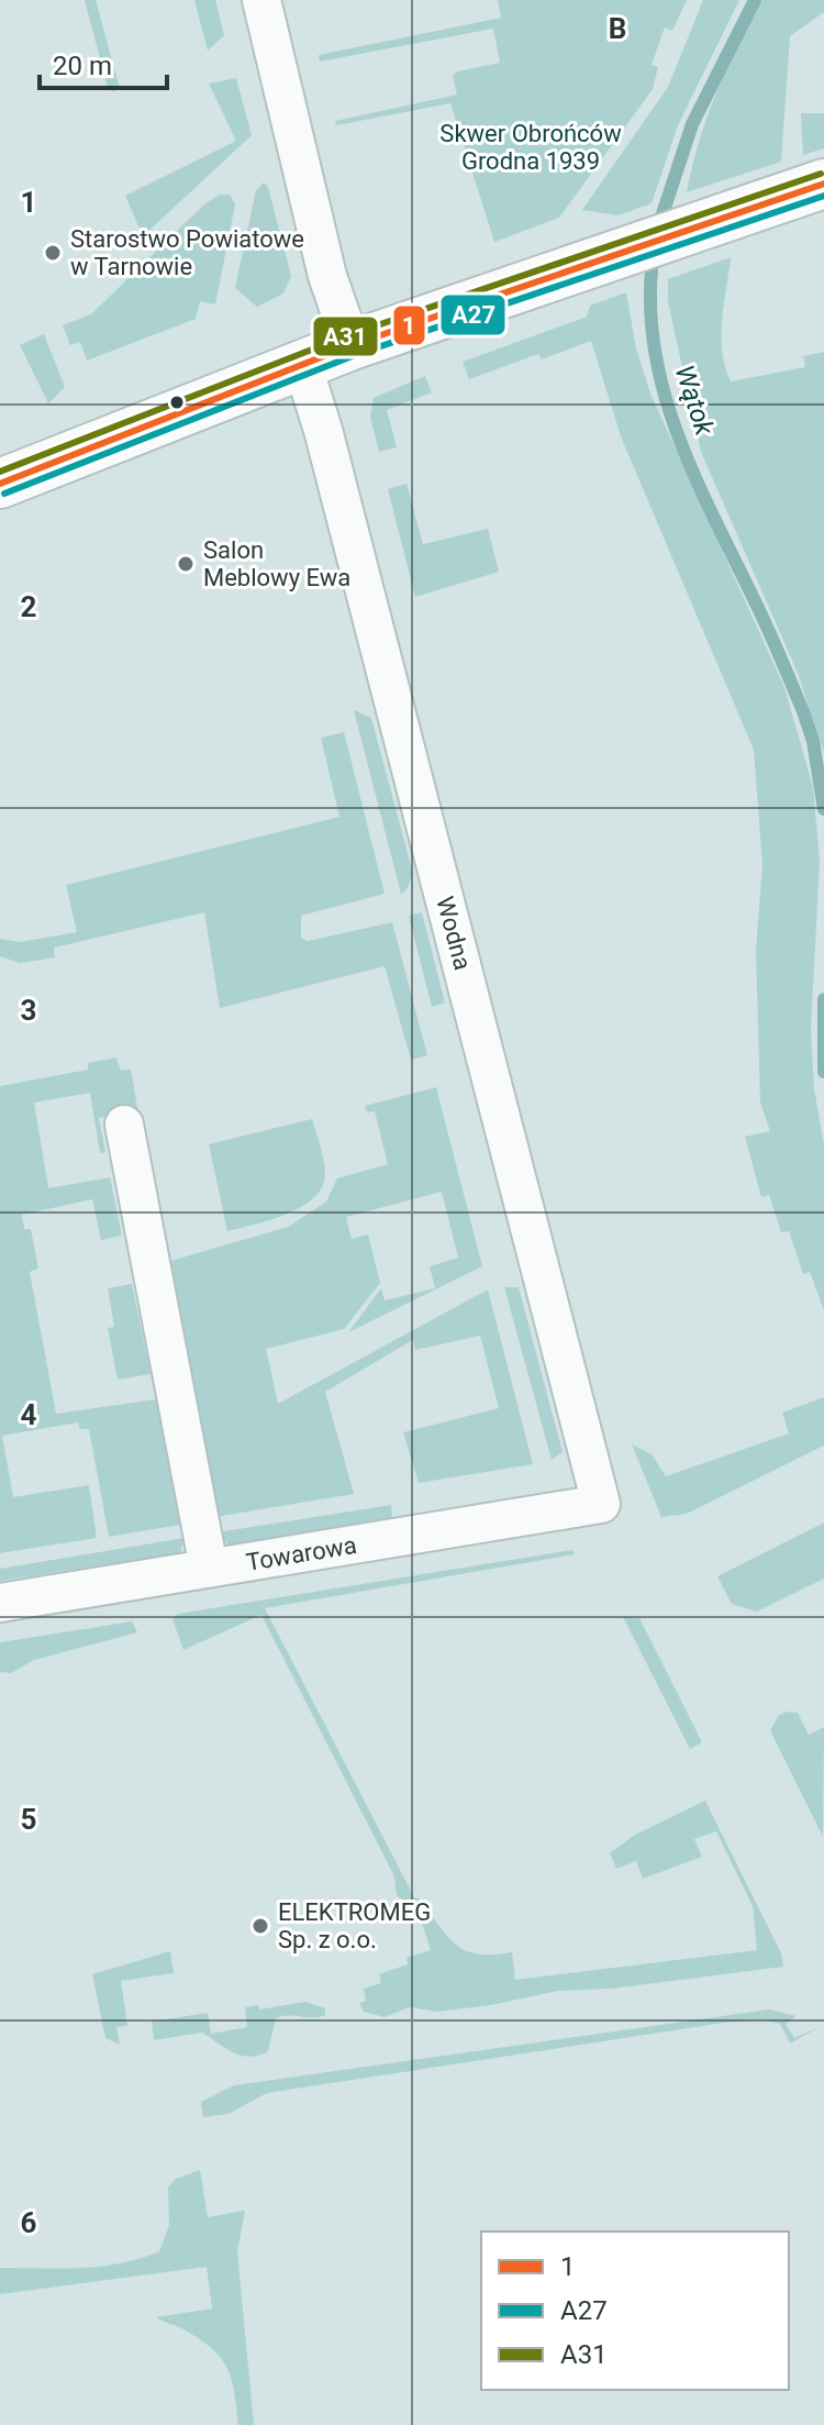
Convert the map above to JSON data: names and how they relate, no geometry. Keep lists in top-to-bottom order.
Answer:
{
  "streets": {
    "street": ["Wodna", "Towarowa"]
  },
  "crossings": [
    ["Wodna", "Towarowa"]
  ],
  "water": ["Wątok"],
  "parks": ["Skwer Obrońców Grodna 1939"],
  "places": ["Starostwo Powiatowe w Tarnowie", "Salon Meblowy Ewa", "ELEKTROMEG Sp. z o.o."],
  "lines": ["transit line A31", "transit line 1", "transit line A27"],
  "legend": ["1", "A27", "A31"],
  "scale_bar": "20 m",
  "grid": {
    "columns": ["B"],
    "rows": [
      "1",
      "2",
      "3",
      "4",
      "5",
      "6"
    ]
  }
}
